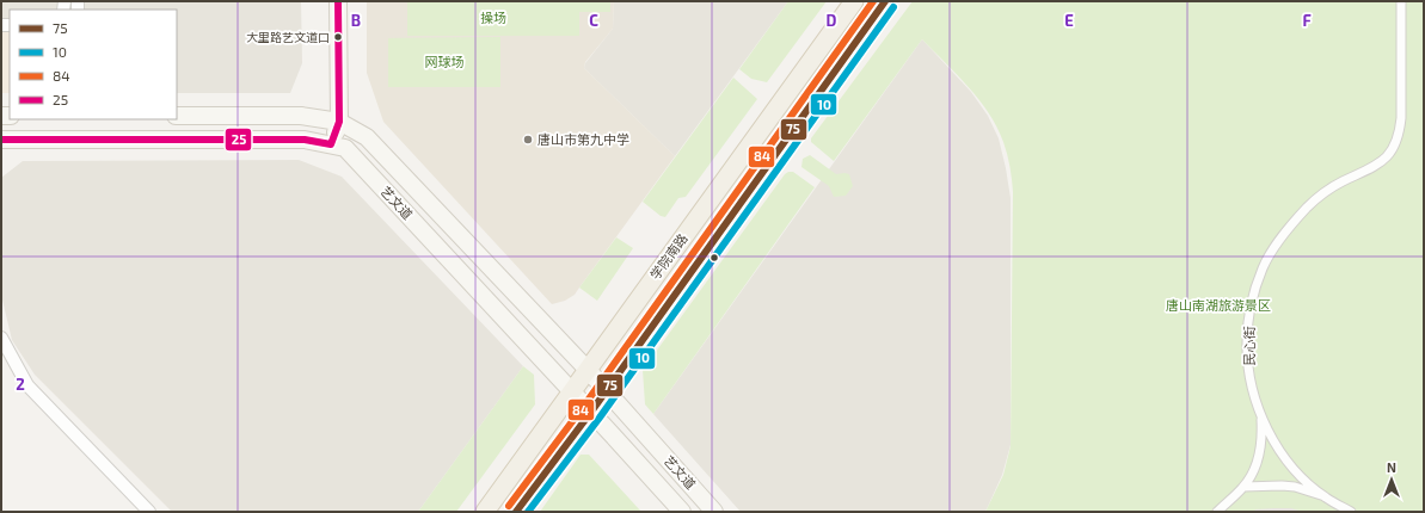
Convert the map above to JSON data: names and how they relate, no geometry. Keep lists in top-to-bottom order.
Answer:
{
  "streets": {
    "main road": ["艺文道", "学院南路"],
    "street": ["民心街"]
  },
  "crossings": [
    ["艺文道", "学院南路"]
  ],
  "parks": ["操场", "网球场", "唐山南湖旅游景区"],
  "places": ["大里路艺文道口", "唐山市第九中学"],
  "lines": [
    "transit line 75",
    "transit line 84",
    "transit line 25",
    "transit line 10"
  ],
  "legend": [
    "75",
    "10",
    "84",
    "25"
  ],
  "north": "top",
  "grid": {
    "columns": [
      "B",
      "C",
      "D",
      "E",
      "F"
    ],
    "rows": ["2"]
  }
}
